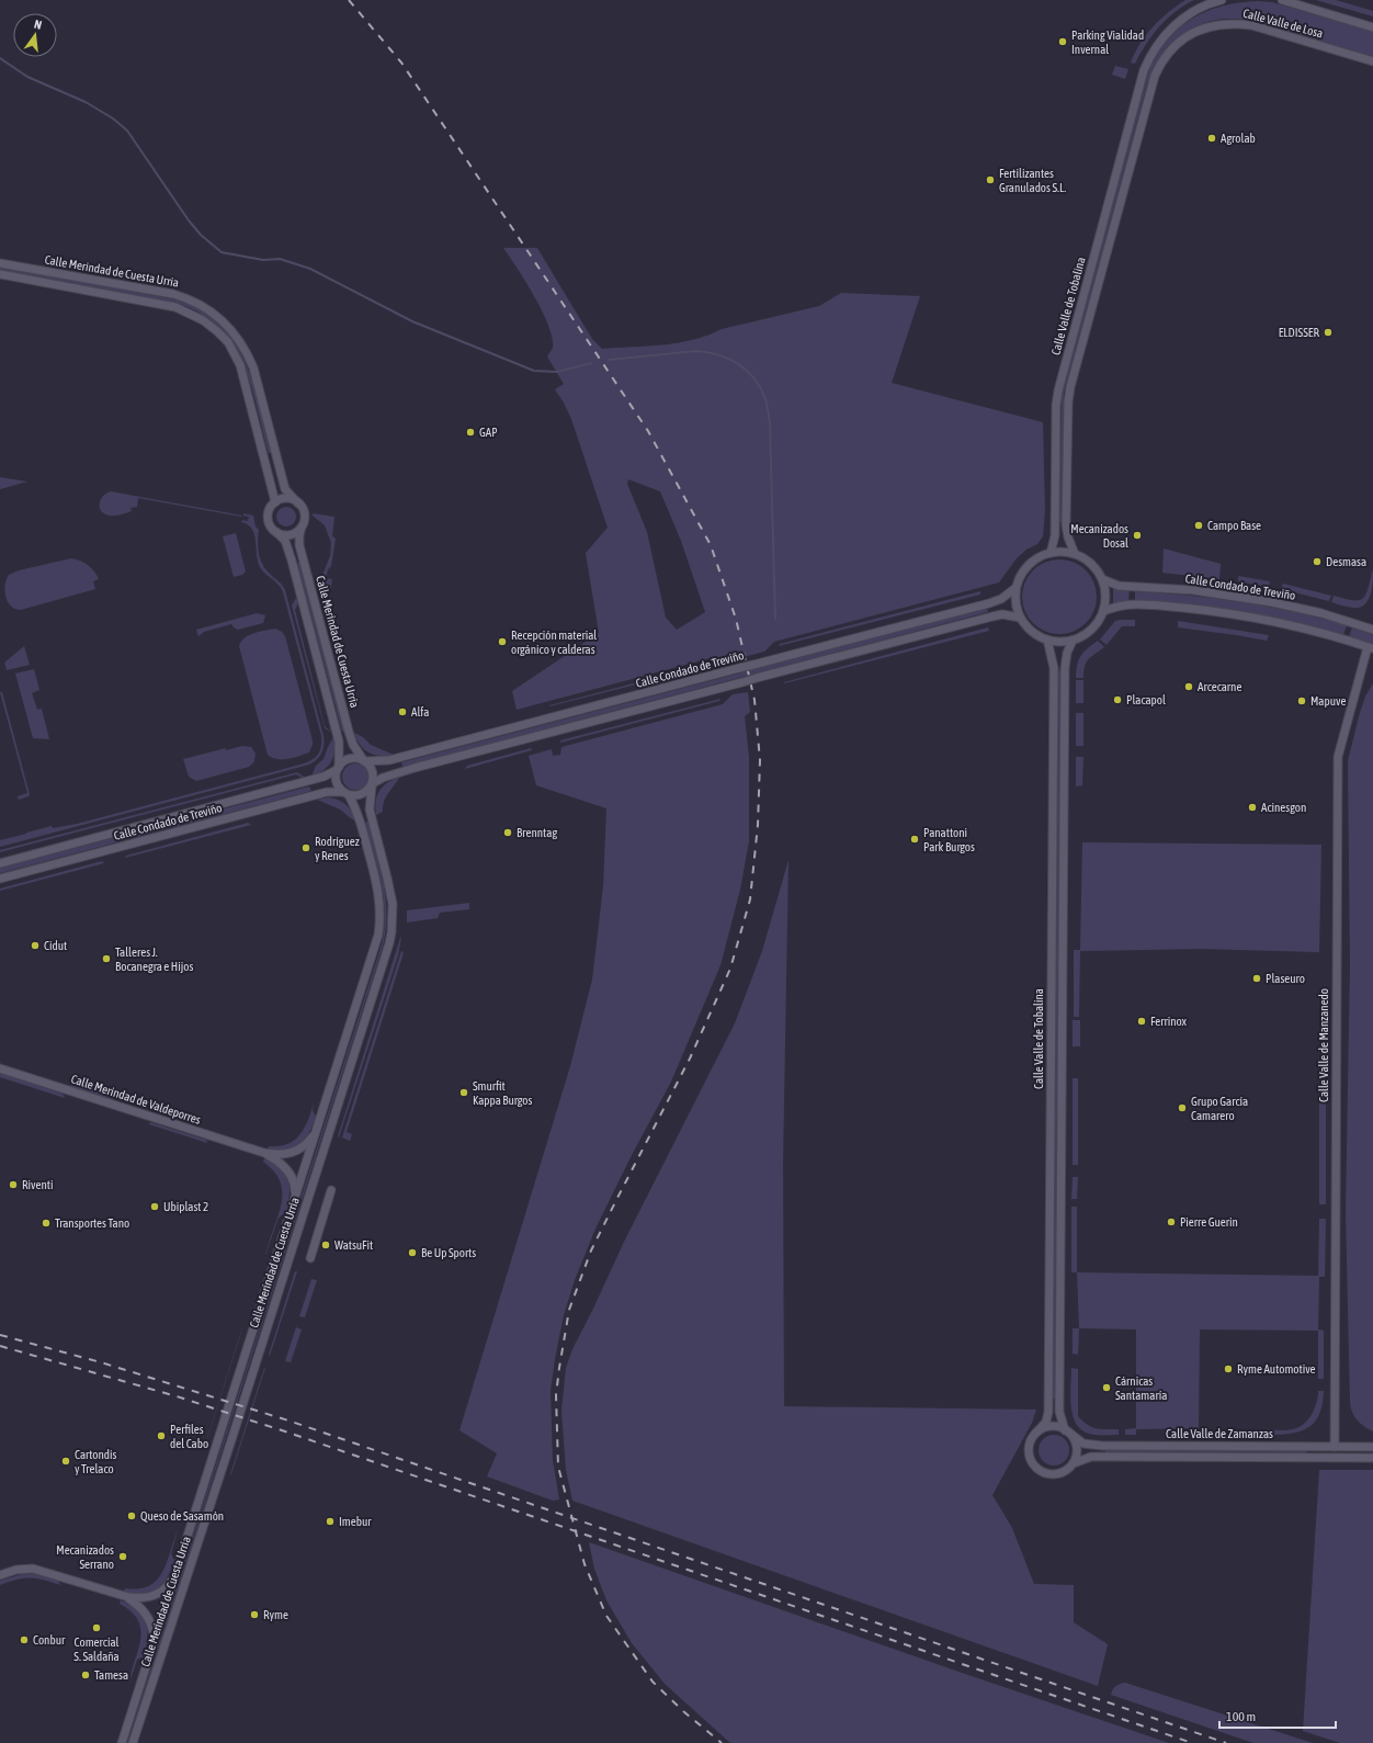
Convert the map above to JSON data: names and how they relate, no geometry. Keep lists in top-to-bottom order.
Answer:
{
  "streets": {
    "street": [
      "Calle Valle de Losa",
      "Calle Merindad de Cuesta Urria",
      "Calle Valle de Tobalina",
      "Calle Condado de Treviño",
      "Calle Valle de Manzanedo",
      "Calle Merindad de Valdeporres",
      "Calle Valle de Zamanzas"
    ]
  },
  "crossings": [
    ["Calle Valle de Losa", "Calle Valle de Tobalina"],
    ["Calle Merindad de Cuesta Urria", "Calle Condado de Treviño"],
    ["Calle Merindad de Cuesta Urria", "Calle Merindad de Valdeporres"],
    ["Calle Valle de Tobalina", "Calle Condado de Treviño"],
    ["Calle Valle de Tobalina", "Calle Valle de Zamanzas"],
    ["Calle Valle de Manzanedo", "Calle Valle de Zamanzas"]
  ],
  "places": [
    "Parking Vialidad Invernal",
    "Agrolab",
    "Fertilizantes Granulados S.L.",
    "ELDISSER",
    "GAP",
    "Campo Base",
    "Mecanizados Dosal",
    "Desmasa",
    "Recepción material orgánico y calderas",
    "Arcecarne",
    "Placapol",
    "Mapuve",
    "Alfa",
    "Acinesgon",
    "Brenntag",
    "Panattoni Park Burgos",
    "Rodríguez y Renes",
    "Cidut",
    "Talleres J. Bocanegra e Hijos",
    "Plaseuro",
    "Ferrinox",
    "Smurfit Kappa Burgos",
    "Grupo García Camarero",
    "Riventi",
    "Ubiplast 2",
    "Pierre Guerin",
    "Transportes Tano",
    "WatsuFit",
    "Be Up Sports",
    "Ryme Automotive",
    "Cárnicas Santamaría",
    "Perfiles del Cabo",
    "Cartondis y Trelaco",
    "Queso de Sasamón",
    "Imebur",
    "Mecanizados Serrano",
    "Ryme",
    "Comercial S. Saldaña",
    "Conbur",
    "Tamesa"
  ],
  "scale_bar": "100 m",
  "north": "top"
}
